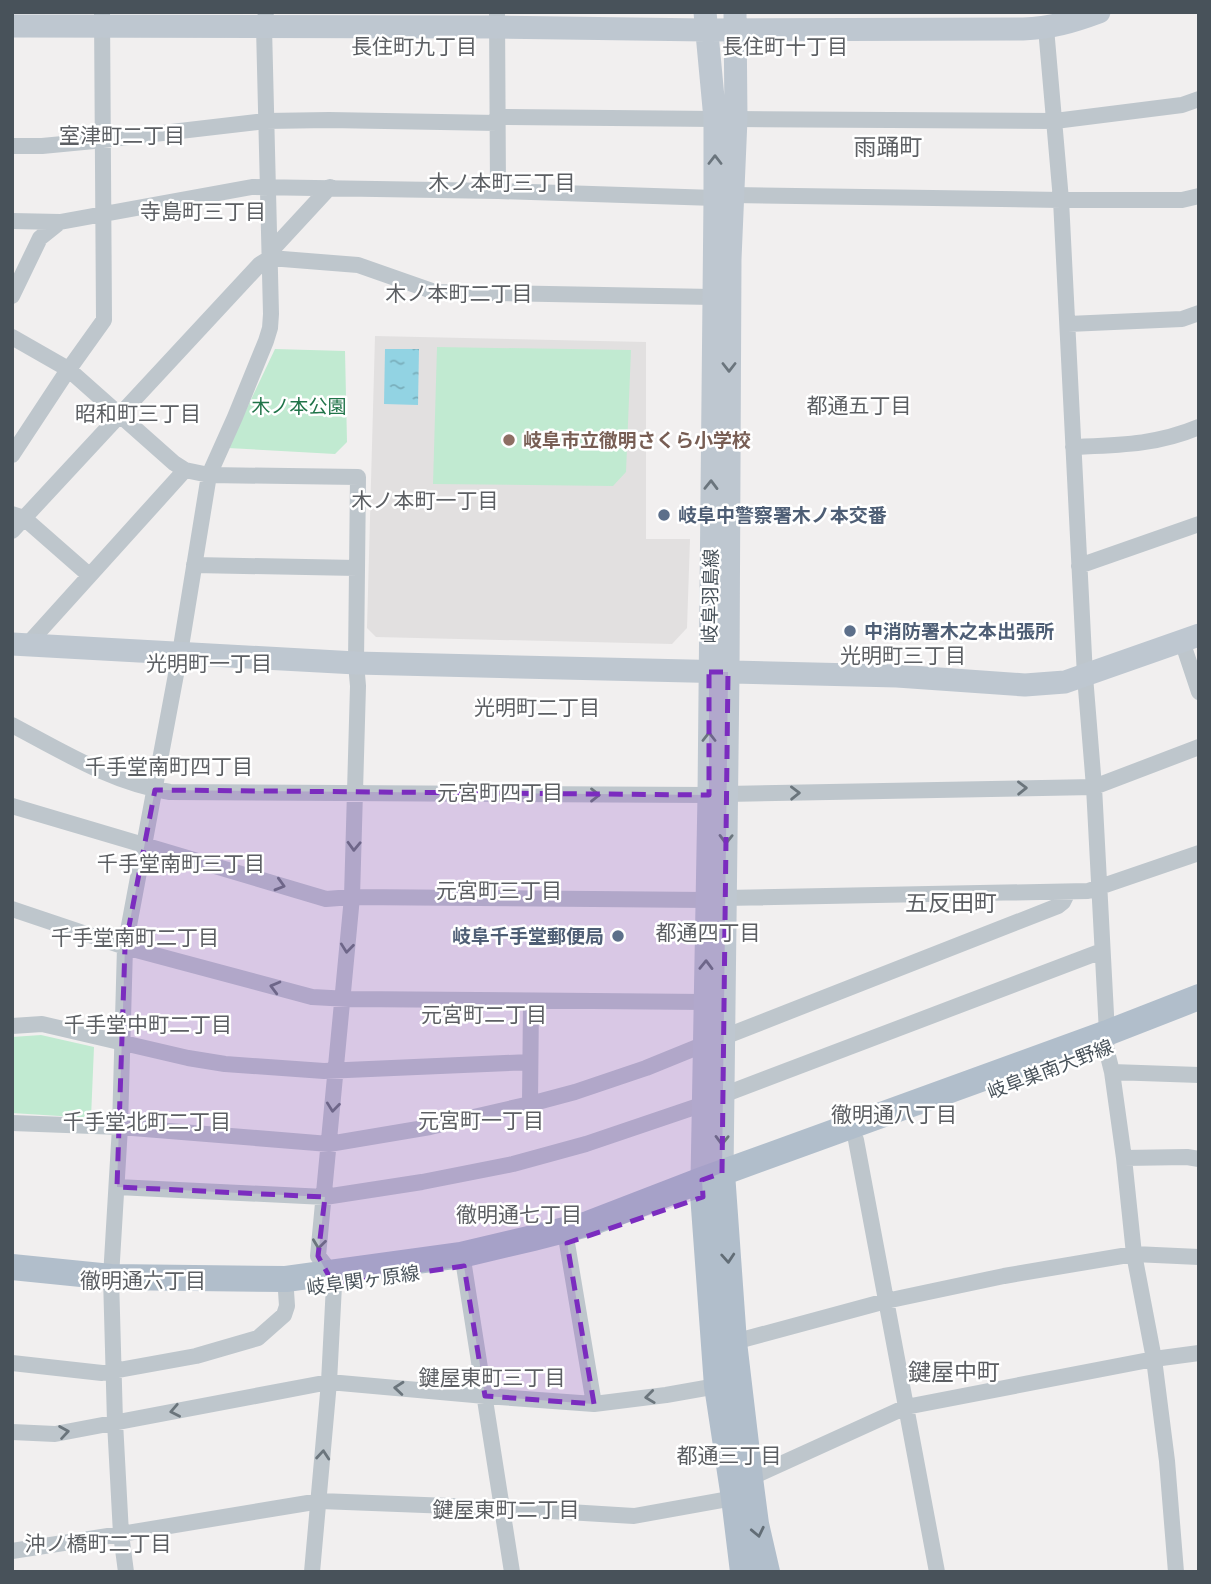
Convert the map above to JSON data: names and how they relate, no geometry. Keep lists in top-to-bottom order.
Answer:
{
  "streets": {
    "main road": ["岐阜巣南大野線", "岐阜関ヶ原線"],
    "street": ["岐阜羽島線"]
  },
  "crossings": [
    ["岐阜羽島線", "岐阜巣南大野線"],
    ["岐阜羽島線", "岐阜関ヶ原線"],
    ["岐阜巣南大野線", "岐阜関ヶ原線"]
  ],
  "districts": [
    "長住町九丁目",
    "長住町十丁目",
    "室津町二丁目",
    "雨踊町",
    "木ノ本町三丁目",
    "寺島町三丁目",
    "木ノ本町二丁目",
    "都通五丁目",
    "昭和町三丁目",
    "木ノ本町一丁目",
    "光明町三丁目",
    "光明町一丁目",
    "光明町二丁目",
    "千手堂南町四丁目",
    "元宮町四丁目",
    "千手堂南町三丁目",
    "元宮町三丁目",
    "五反田町",
    "都通四丁目",
    "千手堂南町二丁目",
    "元宮町二丁目",
    "千手堂中町二丁目",
    "徹明通八丁目",
    "元宮町一丁目",
    "千手堂北町二丁目",
    "徹明通七丁目",
    "徹明通六丁目",
    "鍵屋中町",
    "鍵屋東町三丁目",
    "都通三丁目",
    "鍵屋東町二丁目",
    "沖ノ橋町二丁目"
  ],
  "parks": ["木ノ本公園"],
  "places": [
    "岐阜市立徹明さくら小学校",
    "岐阜中警察署木ノ本交番",
    "中消防署木之本出張所",
    "岐阜千手堂郵便局"
  ]
}
